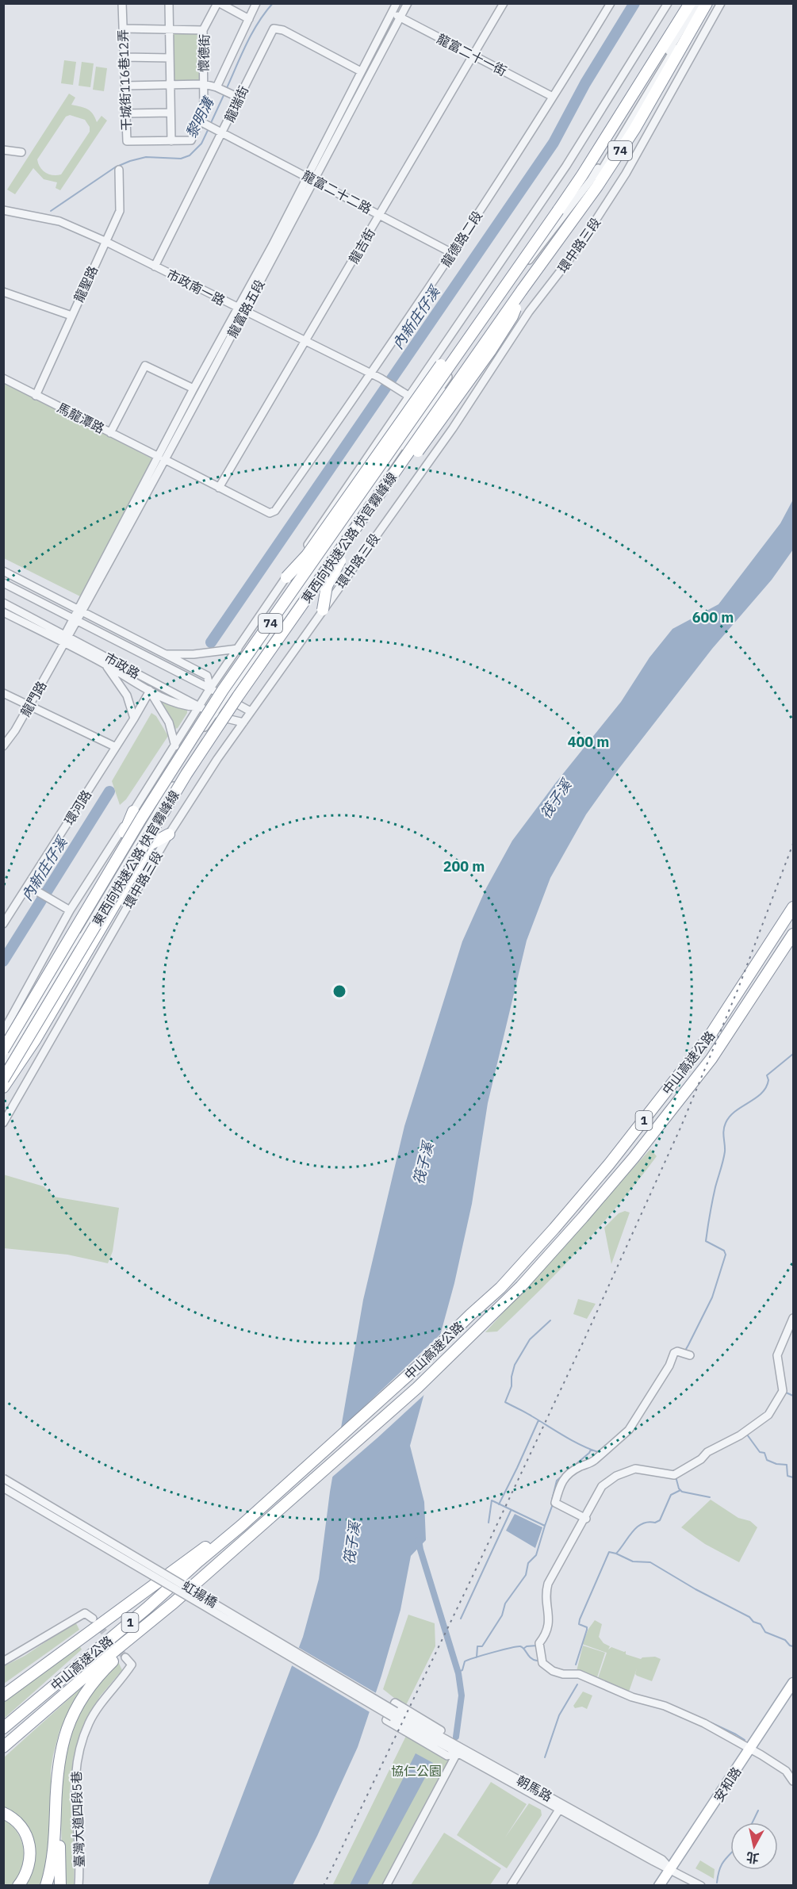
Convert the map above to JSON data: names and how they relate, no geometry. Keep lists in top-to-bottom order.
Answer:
{
  "streets": {
    "highway": [
      "74",
      "東西向快速公路 快官霧峰線",
      "中山高速公路",
      "1"
    ],
    "main road": ["安和路"],
    "street": [
      "懷德街",
      "龍富二十一街",
      "干城街116巷12弄",
      "龍瑞街",
      "龍富二十二路",
      "龍德路二段",
      "環中路三段",
      "龍吉街",
      "龍聖路",
      "市政南一路",
      "龍富路五段",
      "馬龍潭路",
      "市政路",
      "龍門路",
      "環河路",
      "虹揚橋",
      "朝馬路",
      "臺灣大道四段5巷"
    ]
  },
  "crossings": [
    ["懷德街", "干城街116巷12弄"],
    ["龍富二十一街", "龍德路二段"],
    ["龍富二十一街", "龍吉街"],
    ["龍富二十一街", "龍富路五段"],
    ["龍瑞街", "龍富二十二路"],
    ["龍瑞街", "市政南一路"],
    ["龍瑞街", "龍富路五段"],
    ["龍富二十二路", "龍德路二段"],
    ["龍富二十二路", "龍吉街"],
    ["龍富二十二路", "龍富路五段"],
    ["龍德路二段", "市政南一路"],
    ["龍德路二段", "馬龍潭路"],
    ["環中路三段", "市政南一路"],
    ["環中路三段", "市政路"],
    ["龍吉街", "市政南一路"],
    ["龍吉街", "馬龍潭路"],
    ["龍聖路", "市政南一路"],
    ["龍聖路", "馬龍潭路"],
    ["市政南一路", "龍富路五段"],
    ["龍富路五段", "馬龍潭路"],
    ["龍富路五段", "市政路"],
    ["龍富路五段", "龍門路"],
    ["市政路", "龍門路"],
    ["市政路", "環河路"],
    ["虹揚橋", "朝馬路"],
    ["安和路", "朝馬路"]
  ],
  "water": ["黎明溝", "內新庄仔溪", "筏子溪"],
  "parks": ["協仁公園"],
  "north": "bottom",
  "rings": ["600 m", "400 m", "200 m"]
}
